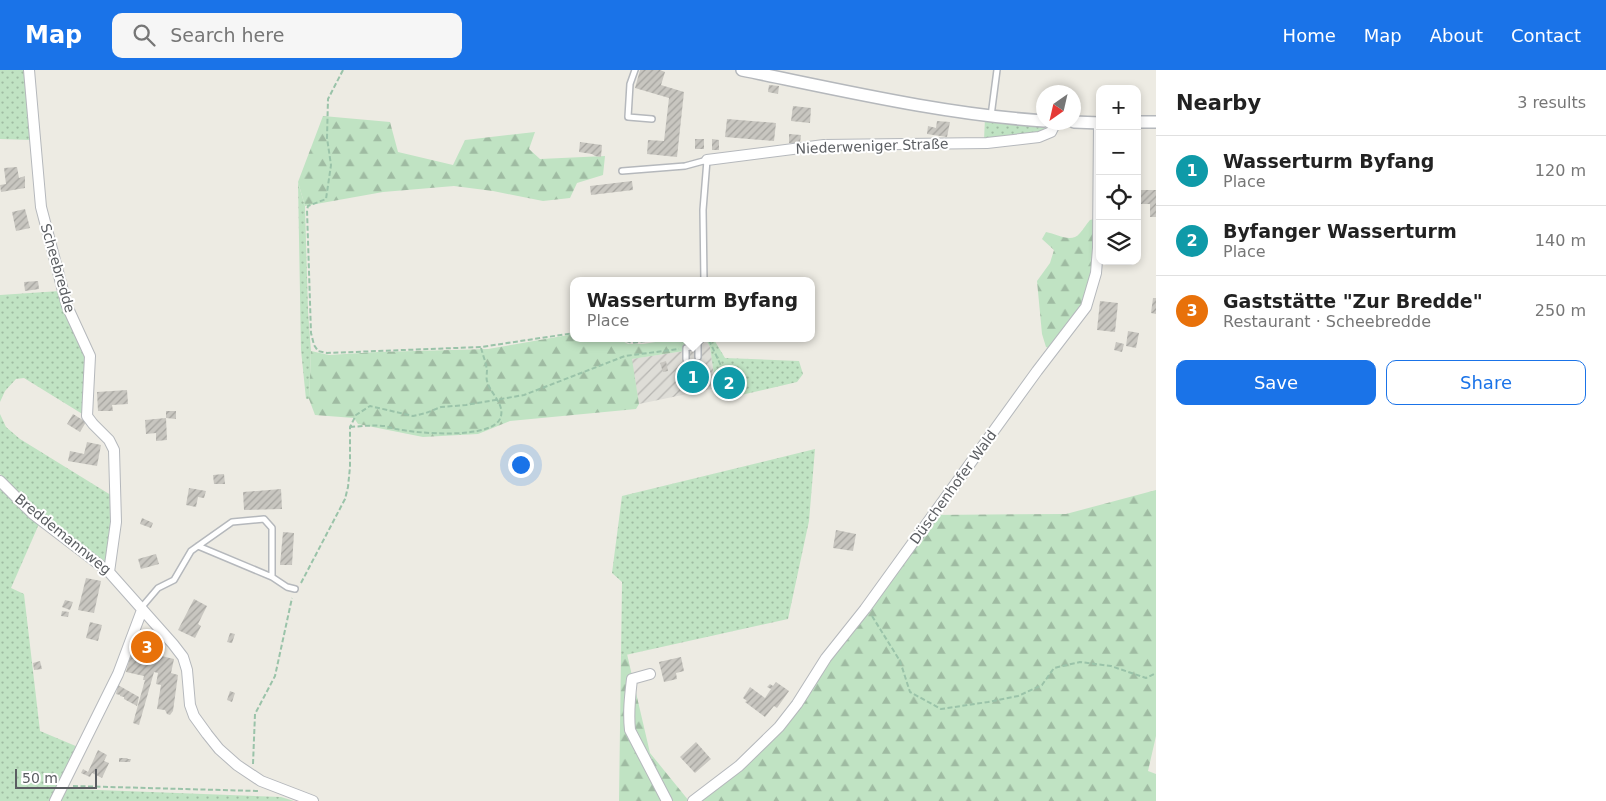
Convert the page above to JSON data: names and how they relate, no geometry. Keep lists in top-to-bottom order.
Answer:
{
  "streets": {
    "street": [
      "Niederweniger Straße",
      "Scheebredde",
      "Düschenhofer Wald",
      "Breddemannweg"
    ]
  },
  "crossings": [
    ["Scheebredde", "Breddemannweg"]
  ],
  "scale_bar": "50 m",
  "north": "bottom left",
  "page": {
    "header": "Map",
    "search": "Search here",
    "nav": [
      "Home",
      "Map",
      "About",
      "Contact"
    ],
    "heading": ["Nearby", "3 results"],
    "map_buttons": ["+", "−"],
    "list": [
      {
        "mark": "1",
        "name": "Wasserturm Byfang",
        "note": "Place",
        "value": "120 m"
      },
      {
        "mark": "2",
        "name": "Byfanger Wasserturm",
        "note": "Place",
        "value": "140 m"
      },
      {
        "mark": "3",
        "name": "Gaststätte \"Zur Bredde\"",
        "note": "Restaurant · Scheebredde",
        "value": "250 m"
      }
    ],
    "popup": ["Wasserturm Byfang", "Place"],
    "buttons": ["Save", "Share"],
    "pins": ["1", "2", "3"],
    "scale": "50 m"
  }
}
